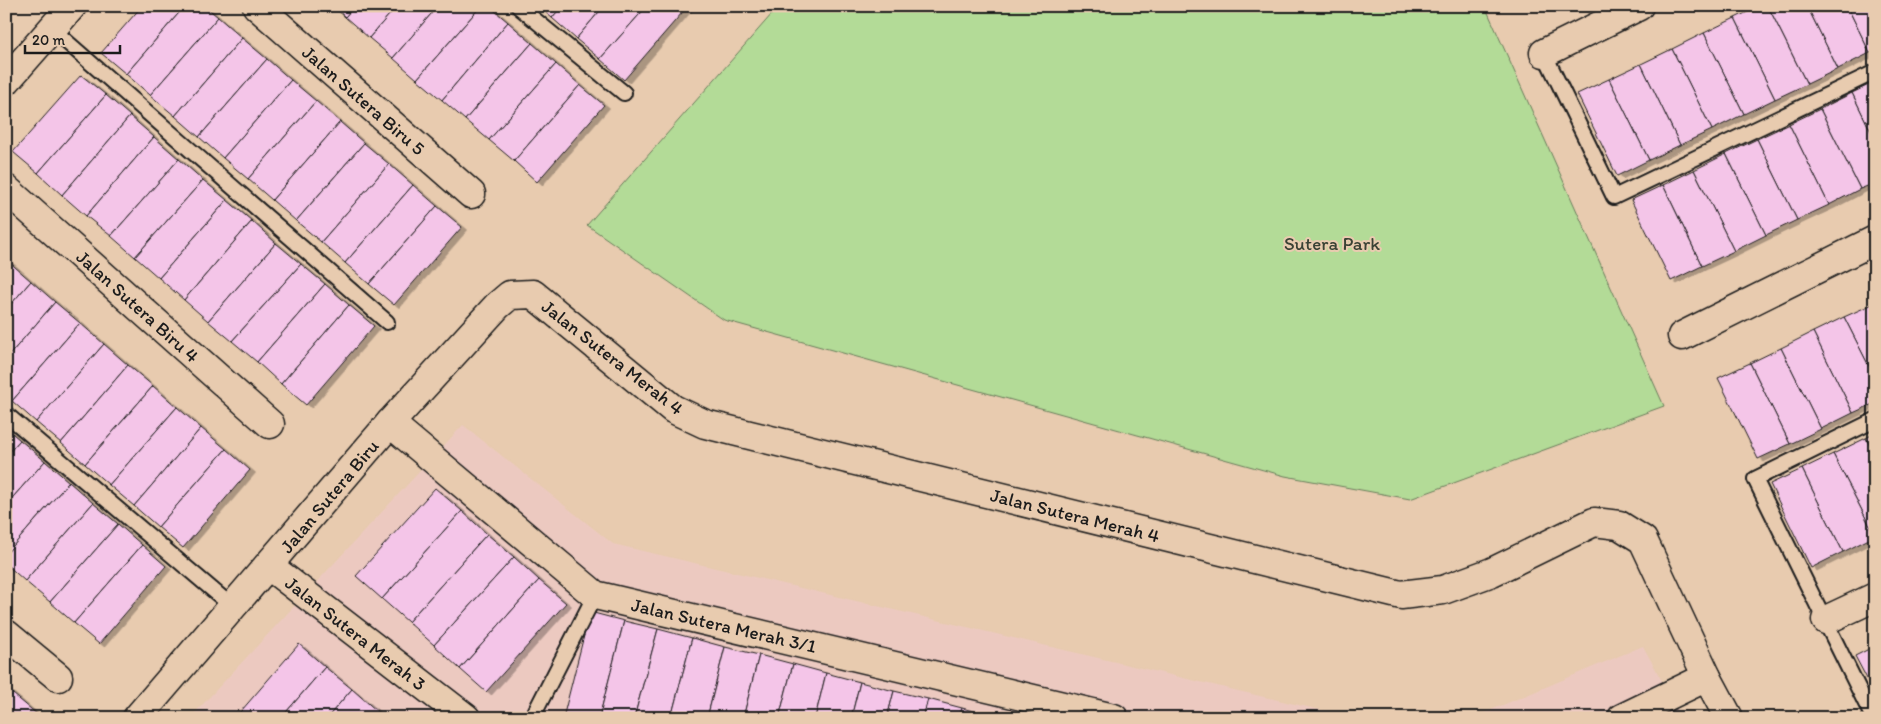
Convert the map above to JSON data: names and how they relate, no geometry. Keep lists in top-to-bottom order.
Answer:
{
  "streets": {
    "street": [
      "Jalan Sutera Biru 5",
      "Jalan Sutera Biru 4",
      "Jalan Sutera Merah 4",
      "Jalan Sutera Biru",
      "Jalan Sutera Merah 3/1",
      "Jalan Sutera Merah 3"
    ]
  },
  "crossings": [
    ["Jalan Sutera Merah 4", "Jalan Sutera Biru"],
    ["Jalan Sutera Biru", "Jalan Sutera Merah 3/1"],
    ["Jalan Sutera Biru", "Jalan Sutera Merah 3"]
  ],
  "parks": ["Sutera Park"],
  "scale_bar": "20 m"
}
